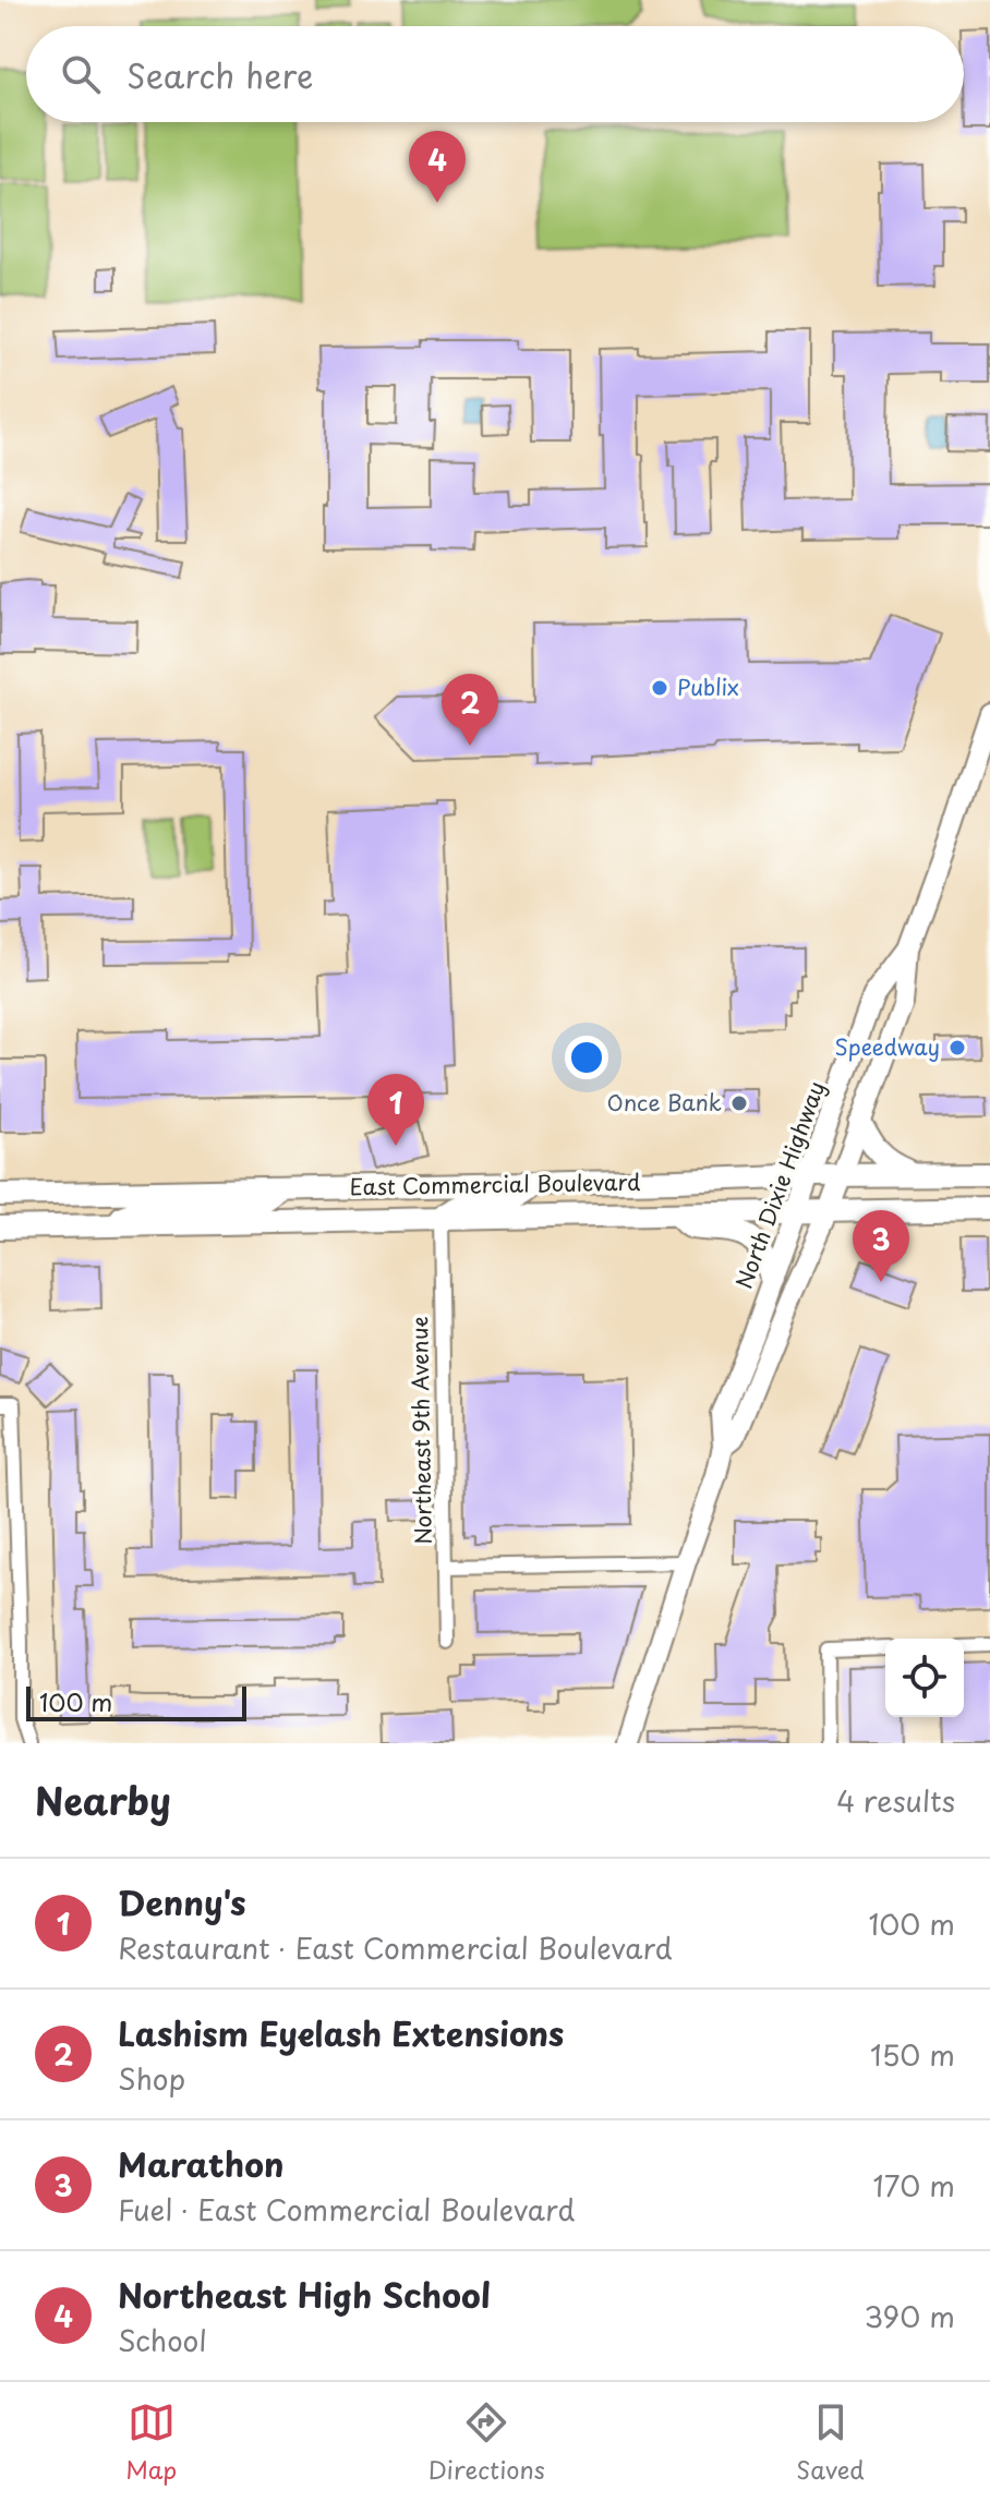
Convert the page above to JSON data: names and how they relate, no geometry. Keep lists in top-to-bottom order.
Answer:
{
  "streets": {
    "main road": ["East Commercial Boulevard", "North Dixie Highway"],
    "street": ["Northeast 9th Avenue"]
  },
  "crossings": [
    ["East Commercial Boulevard", "North Dixie Highway"],
    ["East Commercial Boulevard", "Northeast 9th Avenue"]
  ],
  "places": ["Publix", "Speedway", "Once Bank"],
  "scale_bar": "100 m",
  "page": {
    "search": "Search here",
    "pins": [
      "4",
      "2",
      "1",
      "3"
    ],
    "scale": "100 m",
    "heading": ["Nearby", "4 results"],
    "list": [
      {
        "mark": "1",
        "name": "Denny's",
        "note": "Restaurant · East Commercial Boulevard",
        "value": "100 m"
      },
      {
        "mark": "2",
        "name": "Lashism Eyelash Extensions",
        "note": "Shop",
        "value": "150 m"
      },
      {
        "mark": "3",
        "name": "Marathon",
        "note": "Fuel · East Commercial Boulevard",
        "value": "170 m"
      },
      {
        "mark": "4",
        "name": "Northeast High School",
        "note": "School",
        "value": "390 m"
      }
    ],
    "nav": ["Map", "Directions", "Saved"]
  }
}
